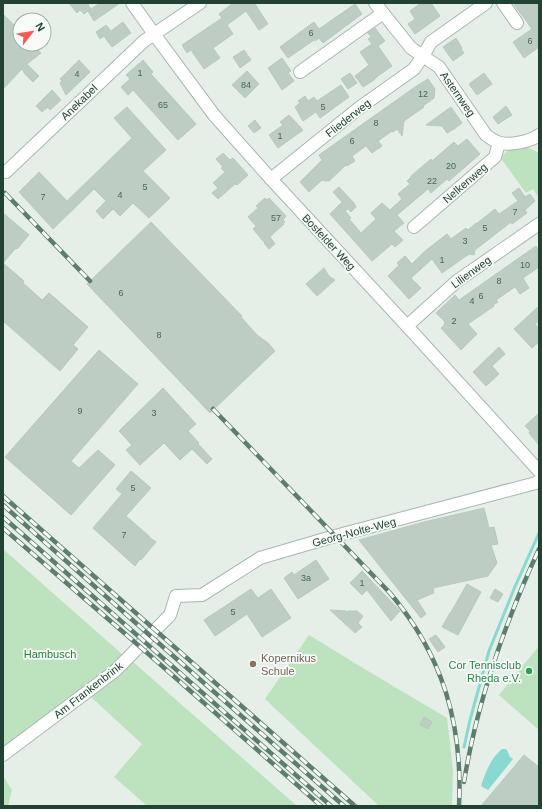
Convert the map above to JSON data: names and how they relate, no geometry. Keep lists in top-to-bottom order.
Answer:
{
  "streets": {
    "street": [
      "Asternweg",
      "Anekabel",
      "Fliederweg",
      "Nelkenweg",
      "Bosfelder Weg",
      "Lilienweg",
      "Georg-Nolte-Weg",
      "Am Frankenbrink"
    ]
  },
  "crossings": [
    ["Asternweg", "Fliederweg"],
    ["Asternweg", "Nelkenweg"],
    ["Anekabel", "Bosfelder Weg"],
    ["Fliederweg", "Bosfelder Weg"],
    ["Bosfelder Weg", "Lilienweg"],
    ["Georg-Nolte-Weg", "Am Frankenbrink"]
  ],
  "parks": ["Hambusch"],
  "places": ["Kopernikus Schule", "Cor Tennisclub Rheda e.V."],
  "house_numbers": [
    "6",
    "6",
    "1",
    "4",
    "84",
    "12",
    "65",
    "5",
    "8",
    "1",
    "6",
    "20",
    "22",
    "5",
    "4",
    "7",
    "7",
    "57",
    "5",
    "3",
    "1",
    "10",
    "8",
    "6",
    "6",
    "4",
    "2",
    "8",
    "9",
    "3",
    "5",
    "7",
    "3a",
    "1",
    "5"
  ],
  "north": "top right"
}
